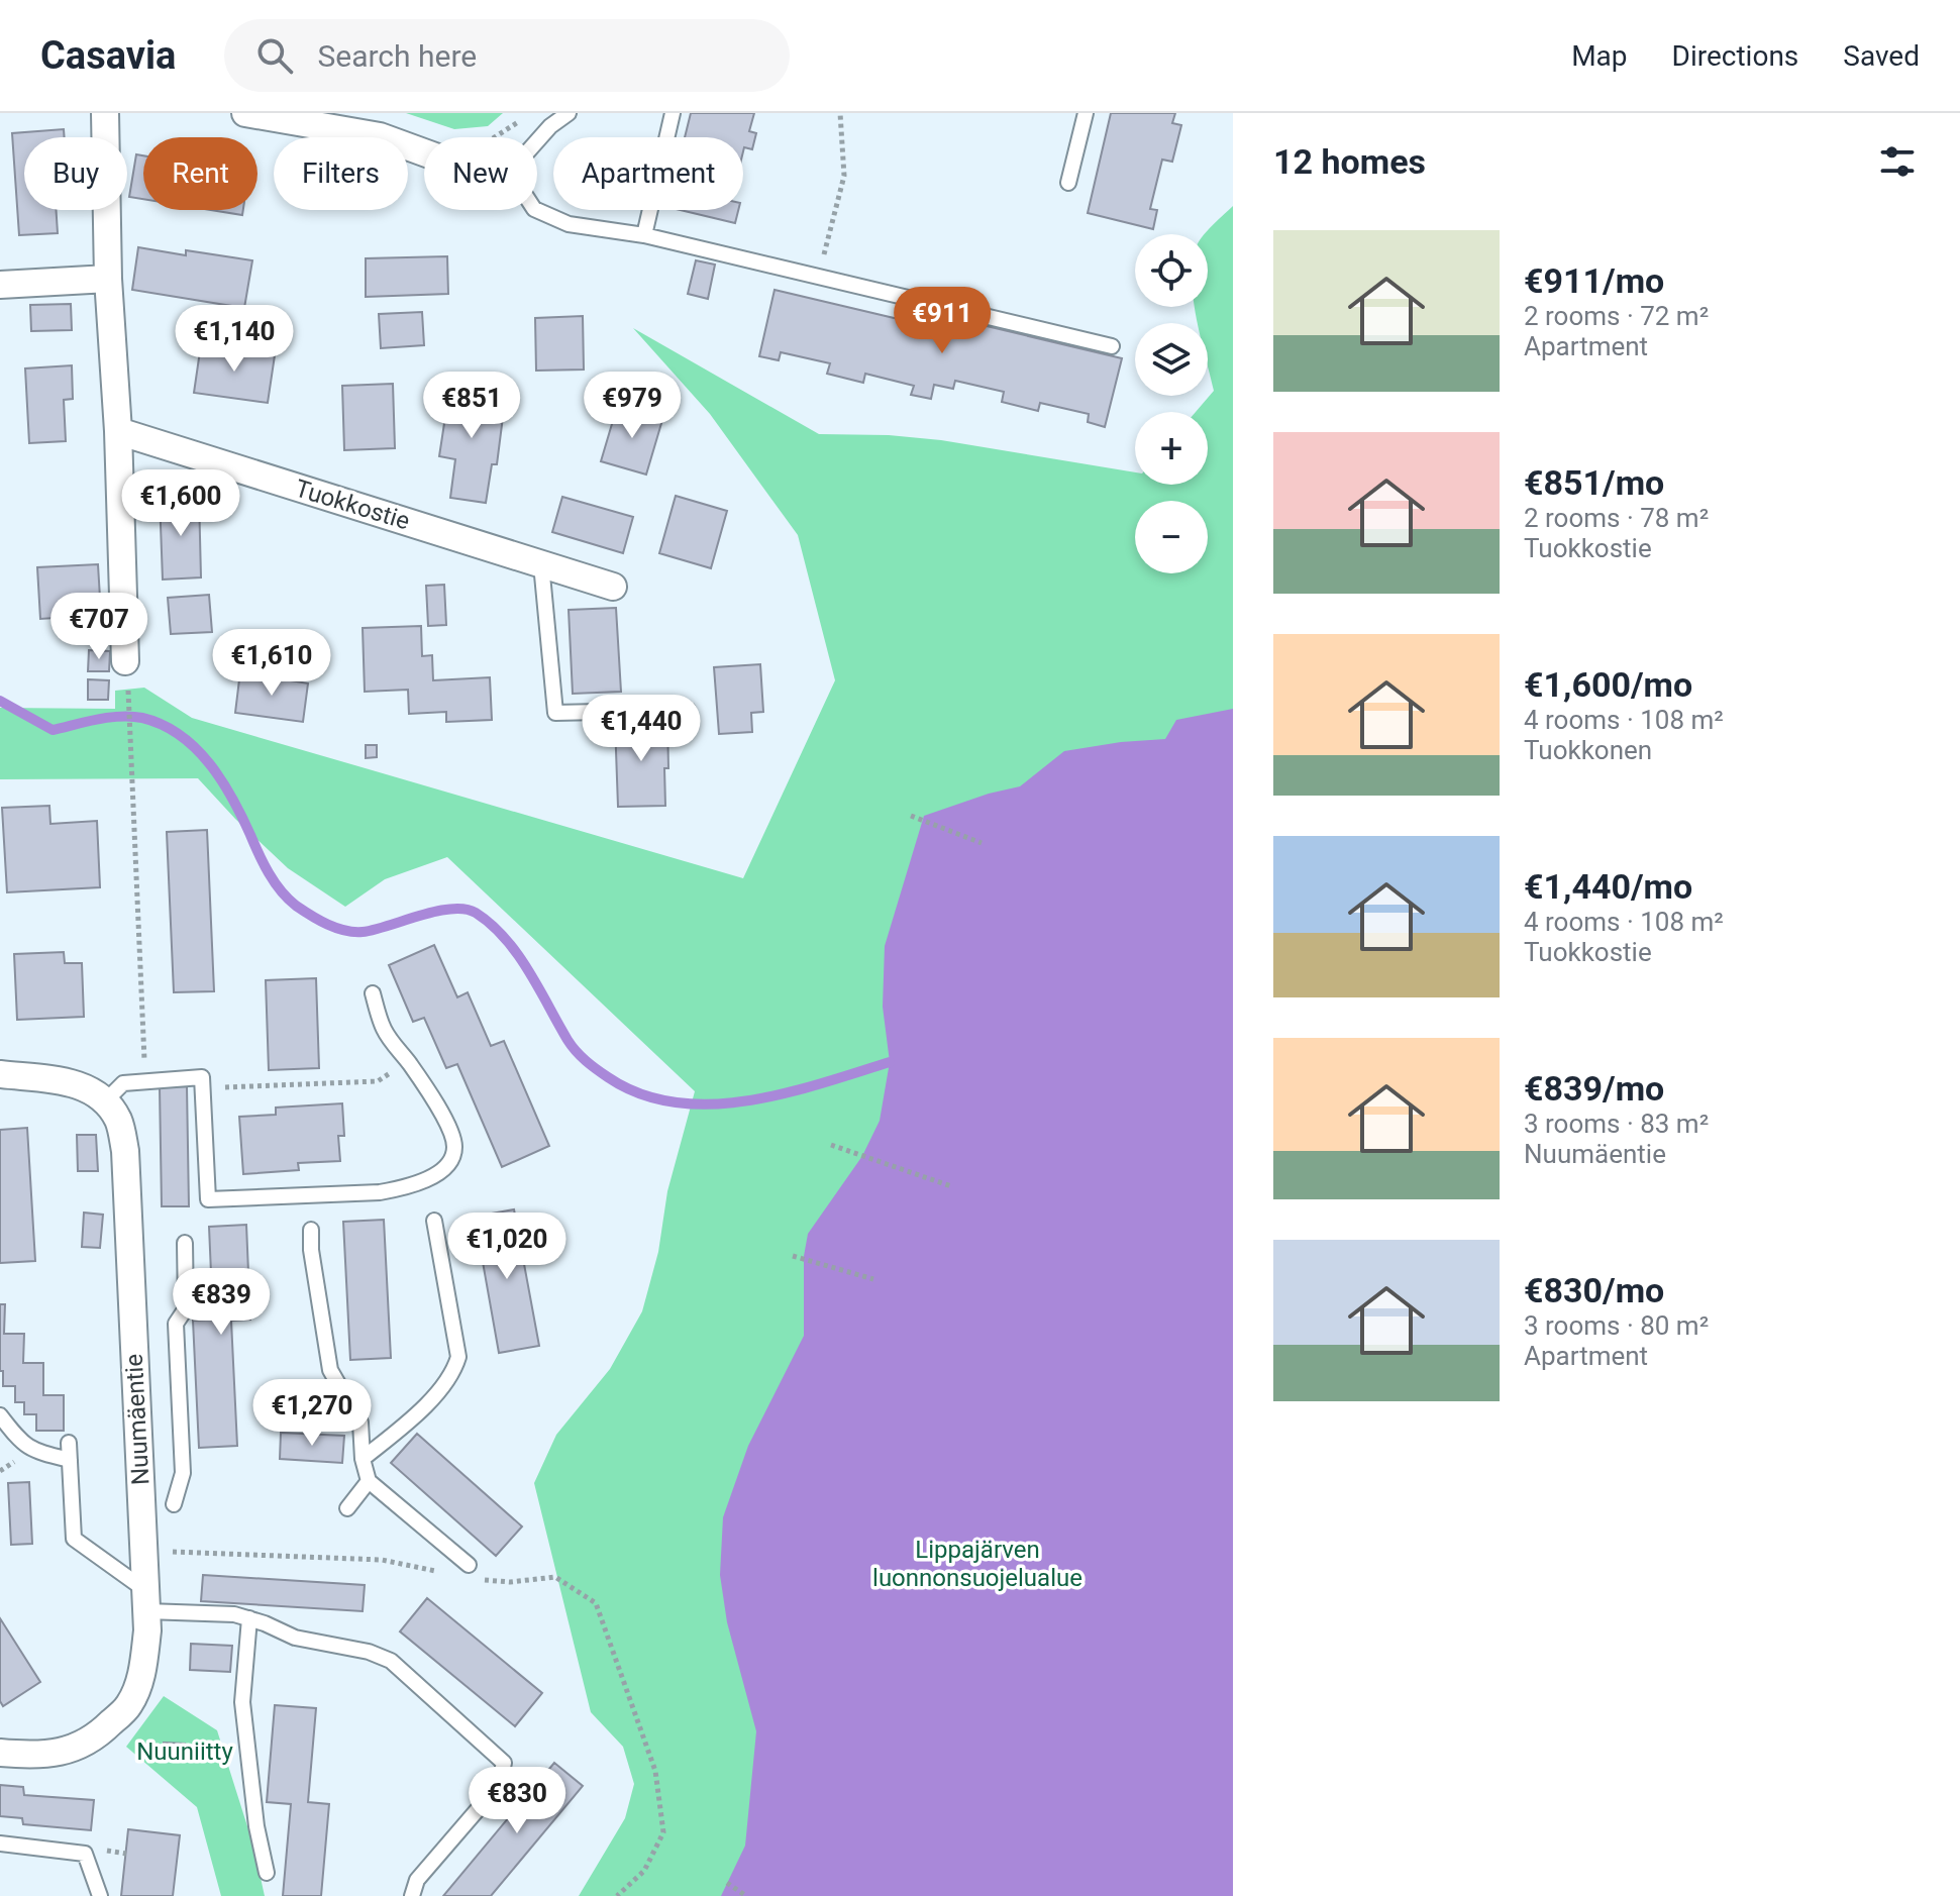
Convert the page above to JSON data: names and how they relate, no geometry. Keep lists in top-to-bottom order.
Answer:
{
  "streets": {
    "street": ["Tuokkostie", "Nuumäentie"]
  },
  "parks": ["Lippajärven luonnonsuojelualue", "Nuuniitty"],
  "page": {
    "header": "Casavia",
    "search": "Search here",
    "nav": ["Map", "Directions", "Saved"],
    "heading": "12 homes",
    "chip": [
      "Buy",
      "Rent",
      "Filters",
      "New",
      "Apartment"
    ],
    "list": [
      {
        "name": "€911/mo",
        "note": "2 rooms · 72 m² · Apartment"
      },
      {
        "name": "€851/mo",
        "note": "2 rooms · 78 m² · Tuokkostie"
      },
      {
        "name": "€1,600/mo",
        "note": "4 rooms · 108 m² · Tuokkonen"
      },
      {
        "name": "€1,440/mo",
        "note": "4 rooms · 108 m² · Tuokkostie"
      },
      {
        "name": "€839/mo",
        "note": "3 rooms · 83 m² · Nuumäentie"
      },
      {
        "name": "€830/mo",
        "note": "3 rooms · 80 m² · Apartment"
      }
    ],
    "map_buttons": ["+", "−"],
    "price": [
      "€911",
      "€1,140",
      "€851",
      "€979",
      "€1,600",
      "€707",
      "€1,610",
      "€1,440",
      "€1,020",
      "€839",
      "€1,270",
      "€830"
    ]
  }
}
